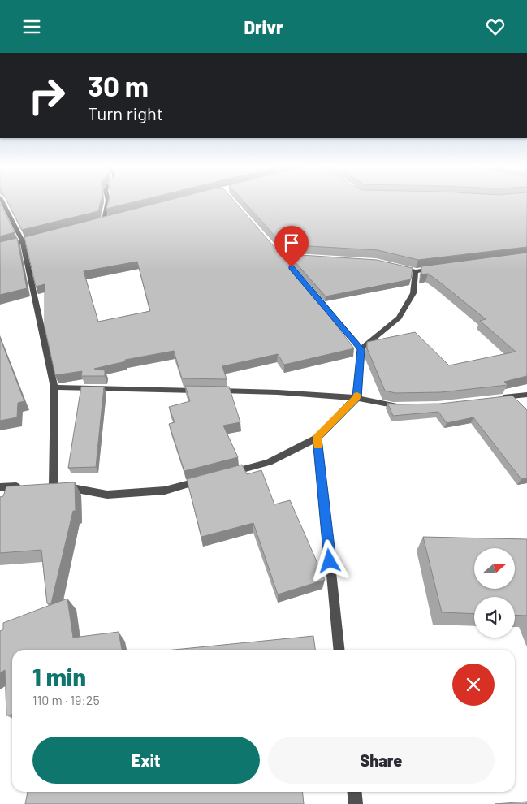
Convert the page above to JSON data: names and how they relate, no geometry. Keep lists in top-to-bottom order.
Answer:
{
  "north": "right",
  "page": {
    "header": "Drivr",
    "turn": ["30 m", "Turn right"],
    "heading": ["1 min", "110 m · 19:25"],
    "buttons": ["Exit", "Share"]
  }
}
